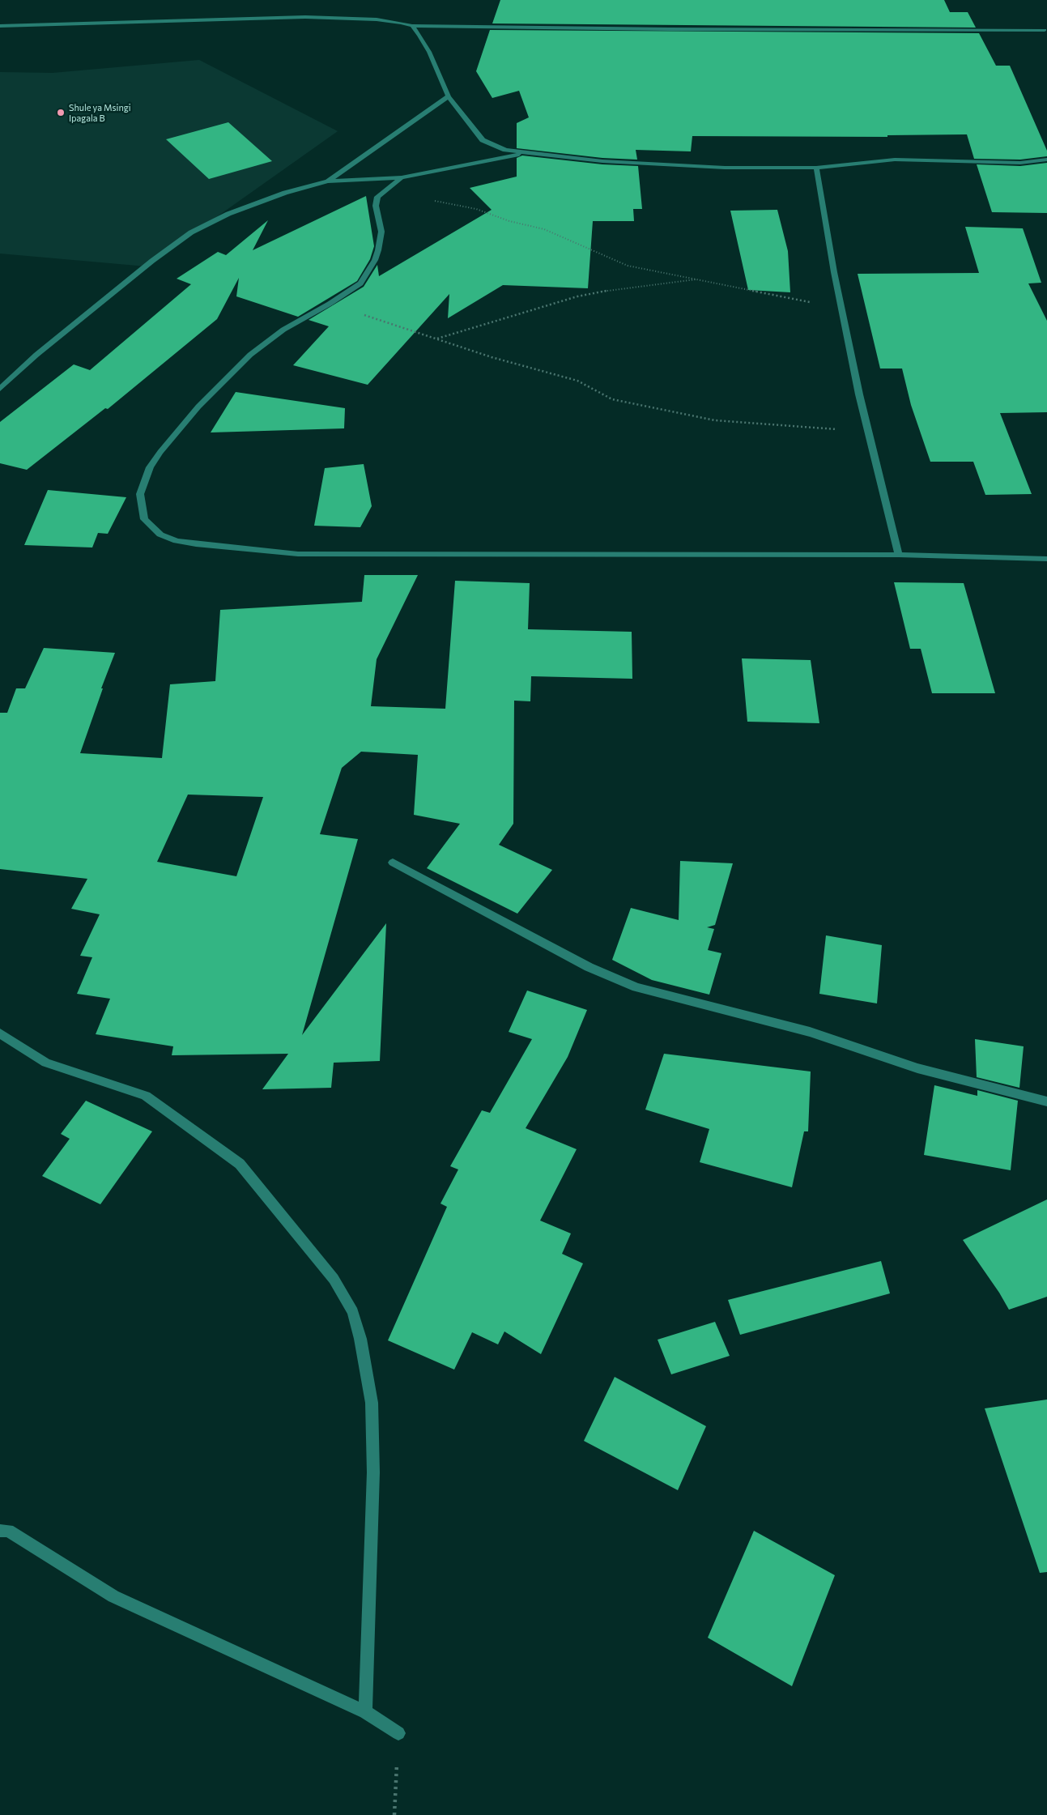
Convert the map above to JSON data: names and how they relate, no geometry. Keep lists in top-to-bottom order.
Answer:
{
  "places": ["Shule ya Msingi Ipagala B"]
}
